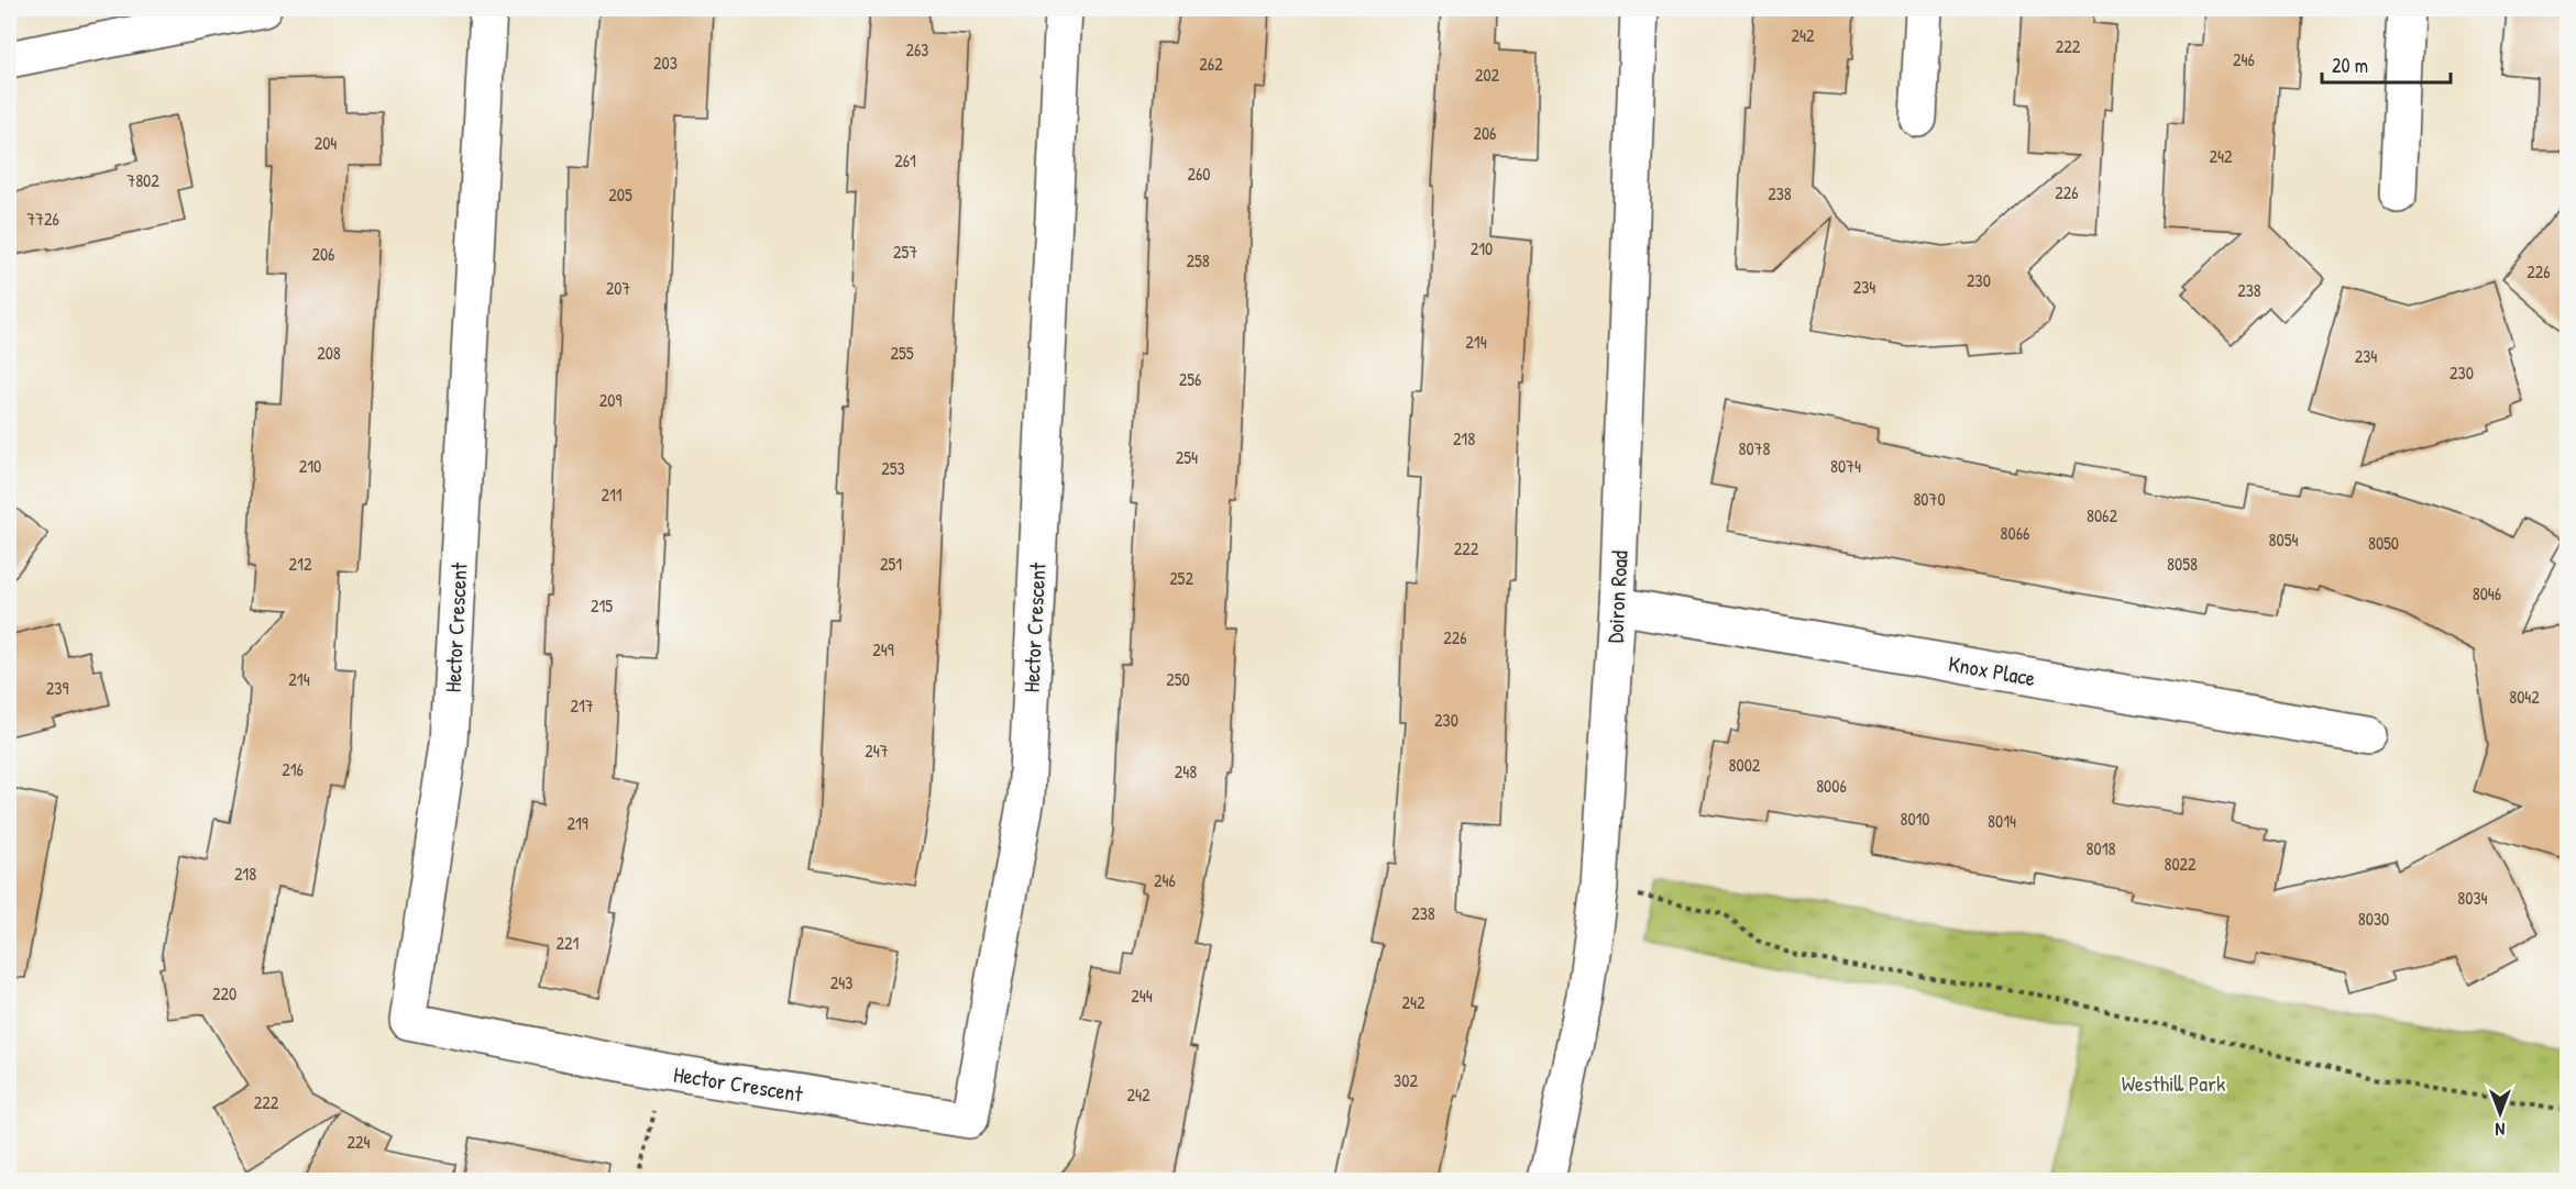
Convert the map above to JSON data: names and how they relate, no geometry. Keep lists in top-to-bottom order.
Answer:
{
  "streets": {
    "street": ["Doiron Road", "Hector Crescent", "Knox Place"]
  },
  "crossings": [
    ["Doiron Road", "Knox Place"]
  ],
  "parks": ["Westhill Park"],
  "house_numbers": [
    "242",
    "222",
    "263",
    "246",
    "203",
    "262",
    "202",
    "206",
    "204",
    "242",
    "261",
    "260",
    "7802",
    "226",
    "238",
    "205",
    "7726",
    "210",
    "257",
    "206",
    "258",
    "226",
    "230",
    "234",
    "207",
    "238",
    "214",
    "208",
    "255",
    "234",
    "230",
    "256",
    "209",
    "218",
    "8078",
    "254",
    "210",
    "8074",
    "253",
    "211",
    "8070",
    "8062",
    "8066",
    "8054",
    "8050",
    "222",
    "212",
    "251",
    "8058",
    "252",
    "8046",
    "215",
    "226",
    "249",
    "214",
    "250",
    "239",
    "8042",
    "217",
    "230",
    "247",
    "8002",
    "216",
    "248",
    "8006",
    "8010",
    "8014",
    "219",
    "8018",
    "8022",
    "218",
    "246",
    "8034",
    "238",
    "8030",
    "221",
    "243",
    "220",
    "244",
    "242",
    "302",
    "242",
    "222",
    "224"
  ],
  "scale_bar": "20 m",
  "north": "bottom"
}
